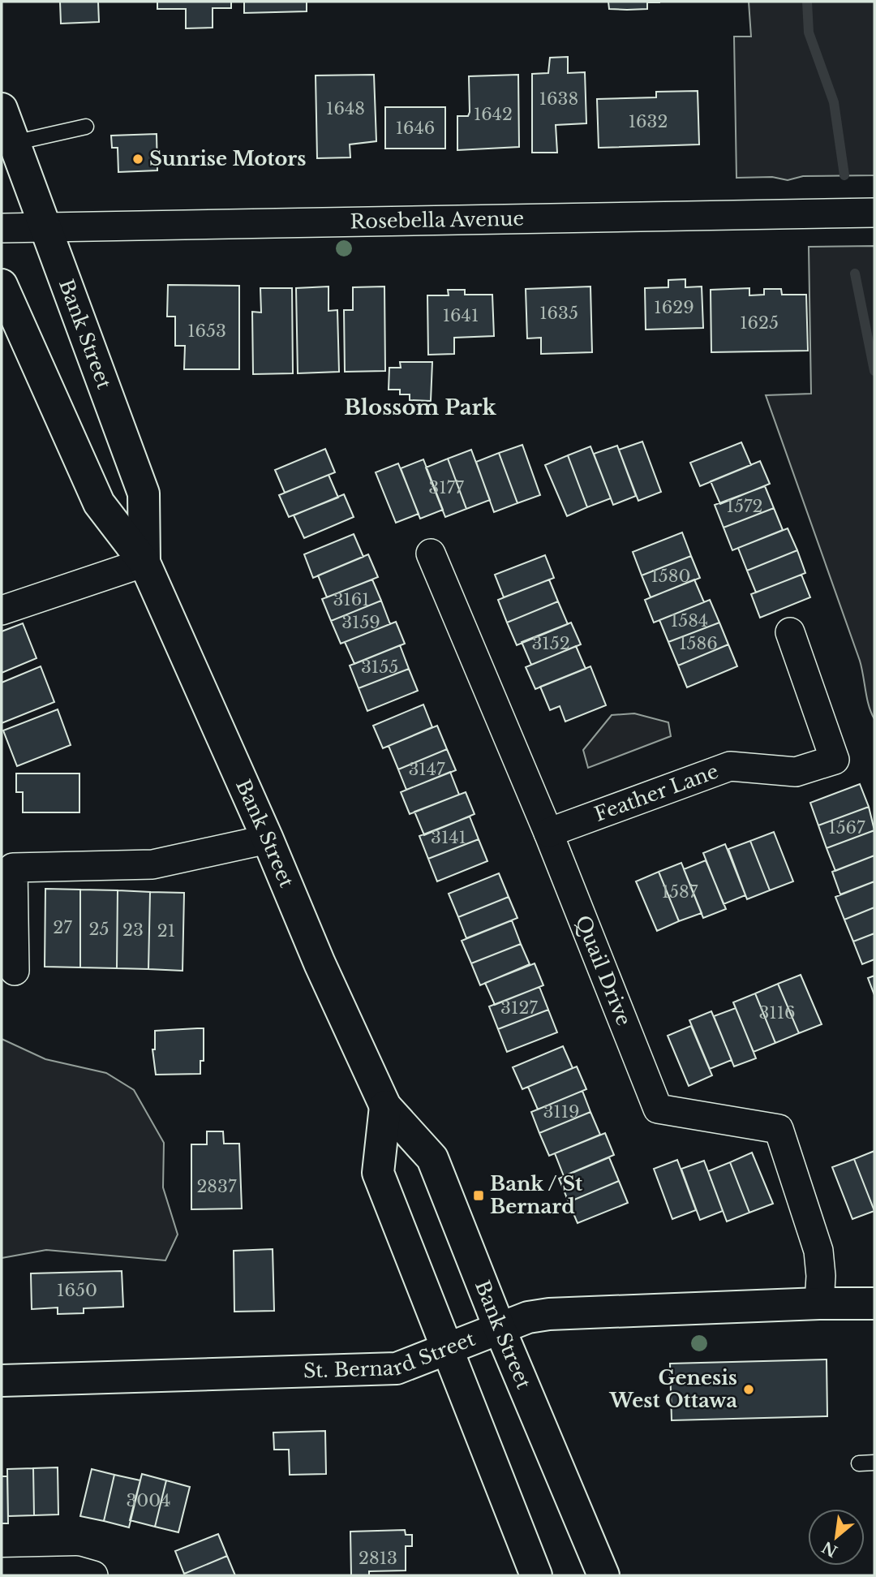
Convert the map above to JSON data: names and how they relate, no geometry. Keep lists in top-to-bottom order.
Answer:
{
  "streets": {
    "main road": ["Bank Street", "St. Bernard Street"],
    "street": ["Rosebella Avenue", "Feather Lane", "Quail Drive"]
  },
  "crossings": [
    ["Rosebella Avenue", "Bank Street"],
    ["Bank Street", "St. Bernard Street"],
    ["Feather Lane", "Quail Drive"],
    ["Quail Drive", "St. Bernard Street"]
  ],
  "districts": ["Blossom Park"],
  "places": {
    "other": ["Sunrise Motors", "Genesis West Ottawa"],
    "transit": ["Bank / St Bernard"]
  },
  "house_numbers": [
    "1638",
    "1648",
    "1642",
    "1632",
    "1646",
    "1629",
    "1635",
    "1641",
    "1625",
    "1653",
    "3177",
    "1572",
    "1580",
    "3161",
    "1584",
    "3159",
    "3152",
    "1586",
    "3155",
    "3147",
    "1567",
    "3141",
    "1587",
    "27",
    "25",
    "23",
    "21",
    "3127",
    "3116",
    "3119",
    "2837",
    "1650",
    "3004",
    "2813"
  ],
  "north": "bottom left"
}
